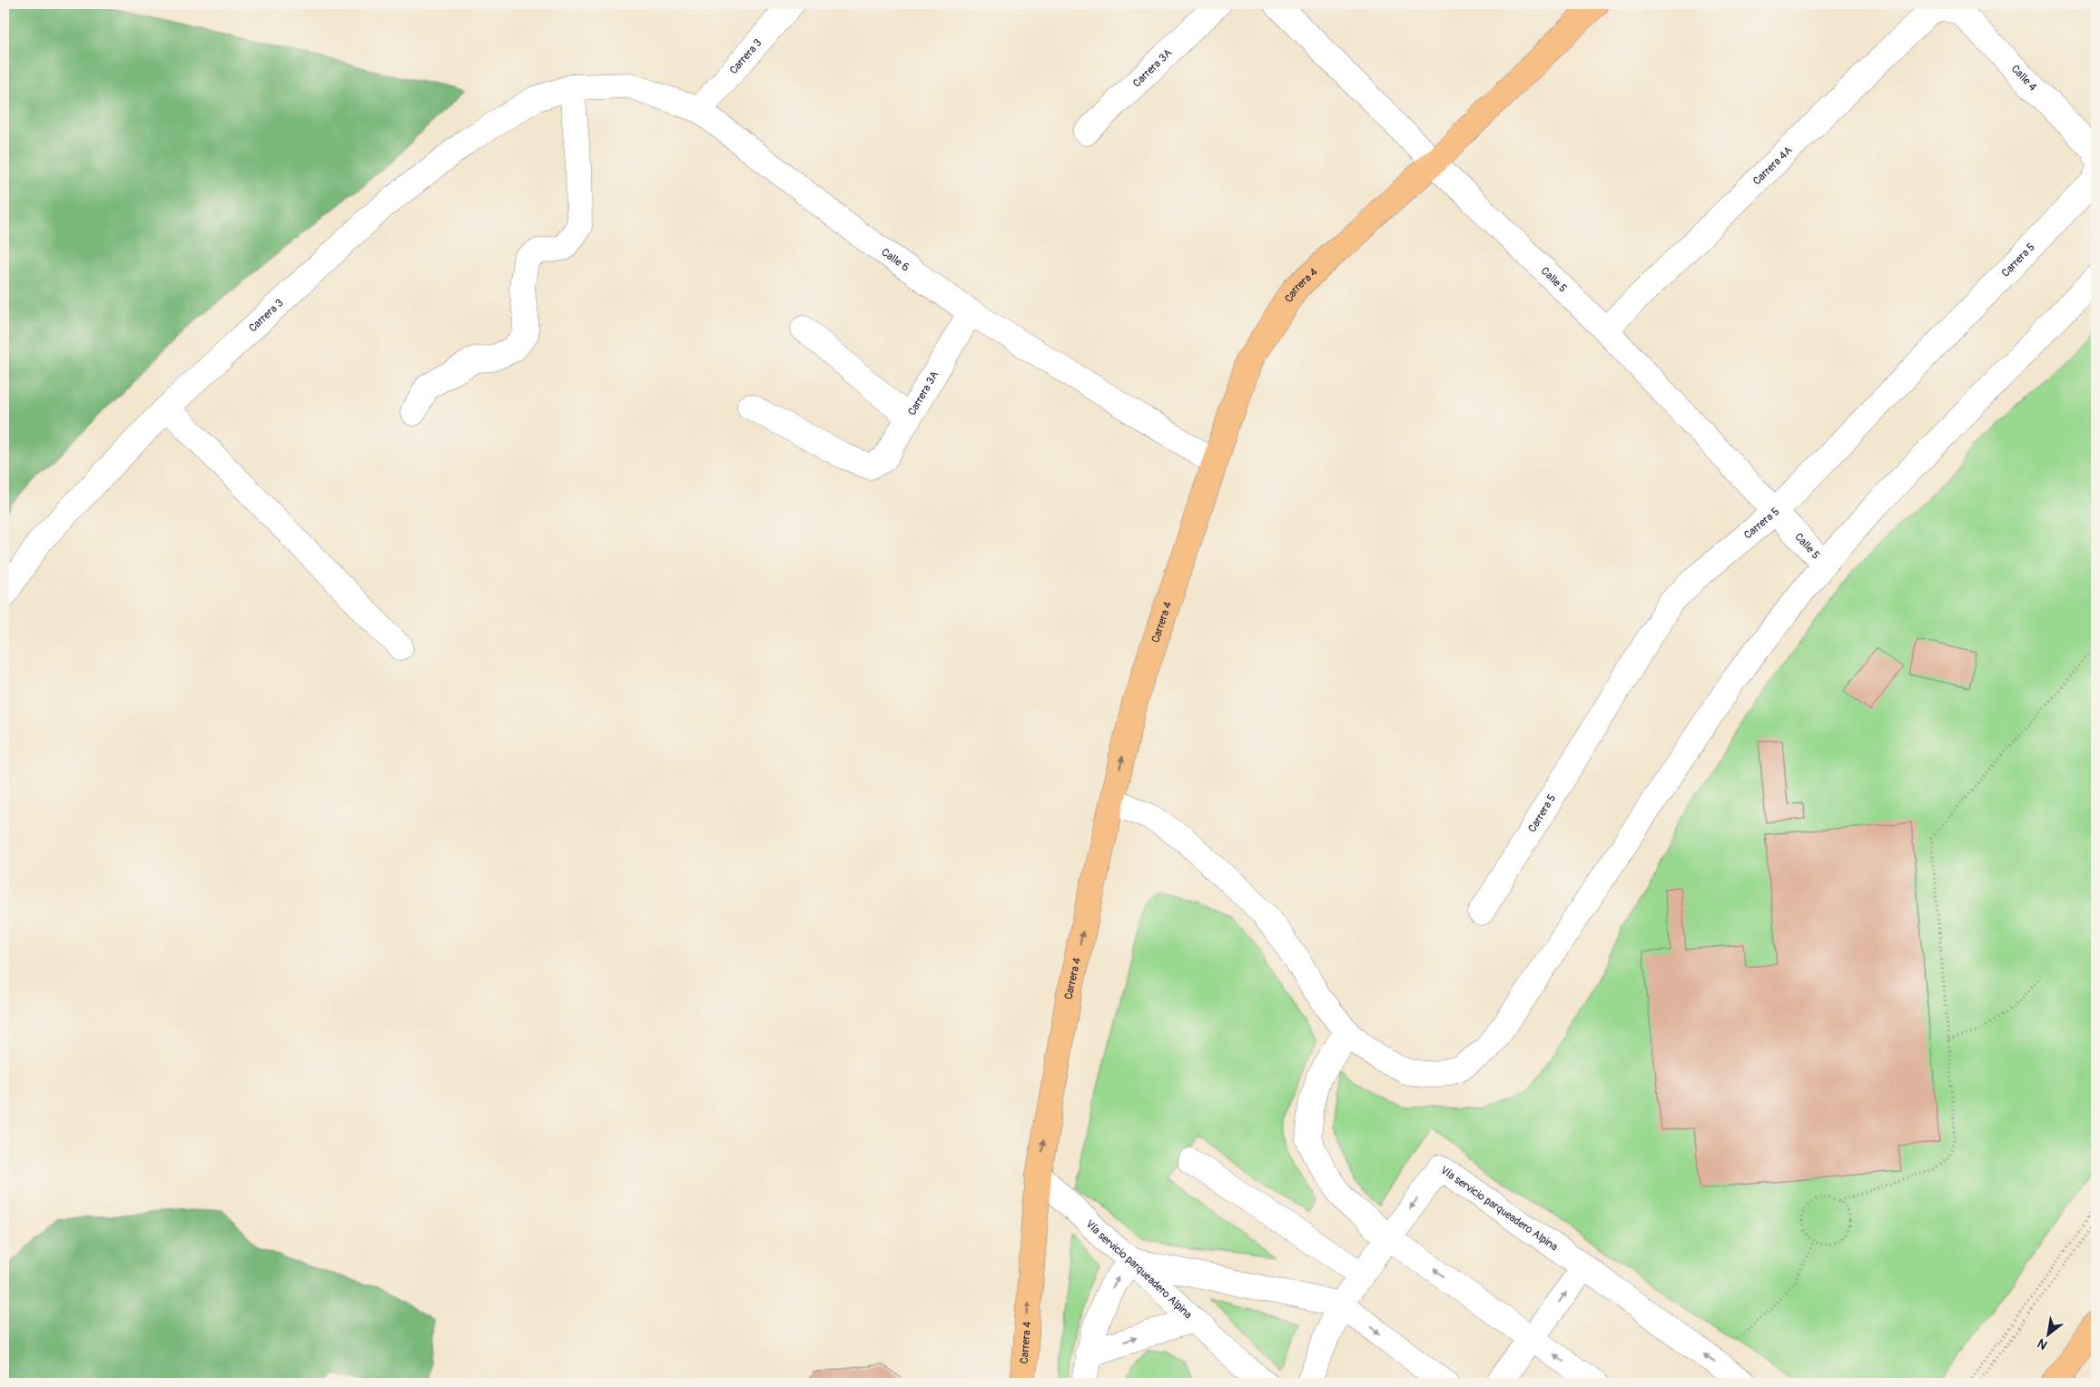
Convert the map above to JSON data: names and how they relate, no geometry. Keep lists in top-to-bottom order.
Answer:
{
  "streets": {
    "main road": ["Carrera 4"],
    "street": [
      "Carrera 3",
      "Carrera 3A",
      "Calle 4",
      "Carrera 4A",
      "Calle 6",
      "Carrera 5",
      "Calle 5",
      "Vía servicio parqueadero Alpina"
    ]
  },
  "crossings": [
    ["Carrera 3", "Calle 6"],
    ["Carrera 3A", "Calle 6"],
    ["Calle 4", "Carrera 4A"],
    ["Carrera 4A", "Calle 5"],
    ["Calle 6", "Carrera 4"],
    ["Carrera 5", "Calle 5"],
    ["Calle 5", "Carrera 4"],
    ["Carrera 4", "Vía servicio parqueadero Alpina"]
  ],
  "one_way": ["Carrera 4"],
  "north": "bottom left"
}
